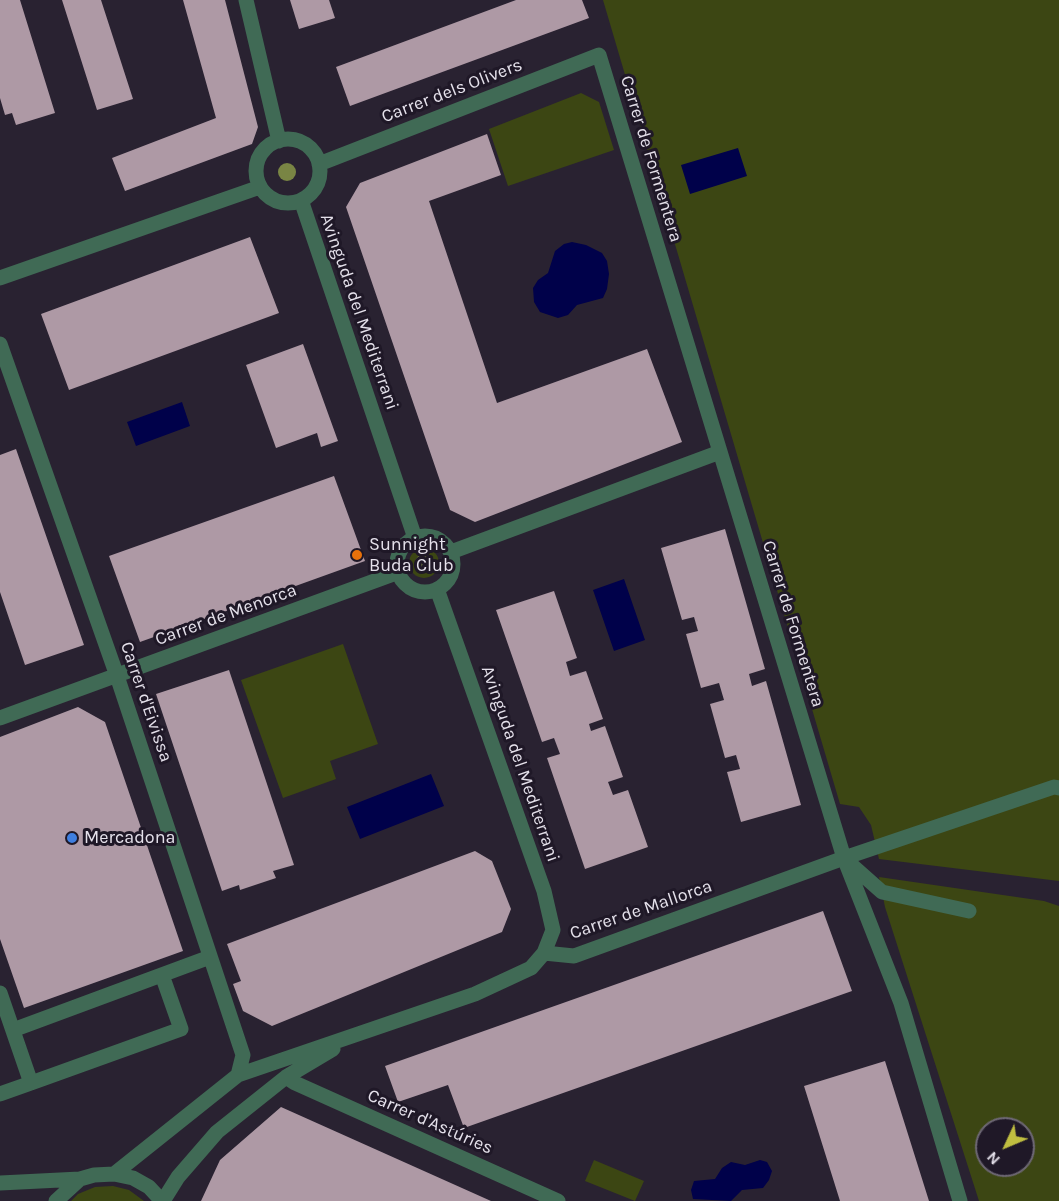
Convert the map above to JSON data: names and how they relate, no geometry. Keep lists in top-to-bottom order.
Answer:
{
  "streets": {
    "street": [
      "Carrer dels Olivers",
      "Carrer de Formentera",
      "Avinguda del Mediterrani",
      "Carrer de Menorca",
      "Carrer d'Eivissa",
      "Carrer de Mallorca",
      "Carrer d'Astúries"
    ]
  },
  "crossings": [
    ["Carrer dels Olivers", "Carrer de Formentera"],
    ["Carrer dels Olivers", "Avinguda del Mediterrani"],
    ["Carrer de Formentera", "Carrer de Mallorca"],
    ["Avinguda del Mediterrani", "Carrer de Menorca"],
    ["Avinguda del Mediterrani", "Carrer de Mallorca"],
    ["Carrer de Menorca", "Carrer d'Eivissa"]
  ],
  "places": ["Sunnight Buda Club", "Mercadona"],
  "north": "bottom left"
}
